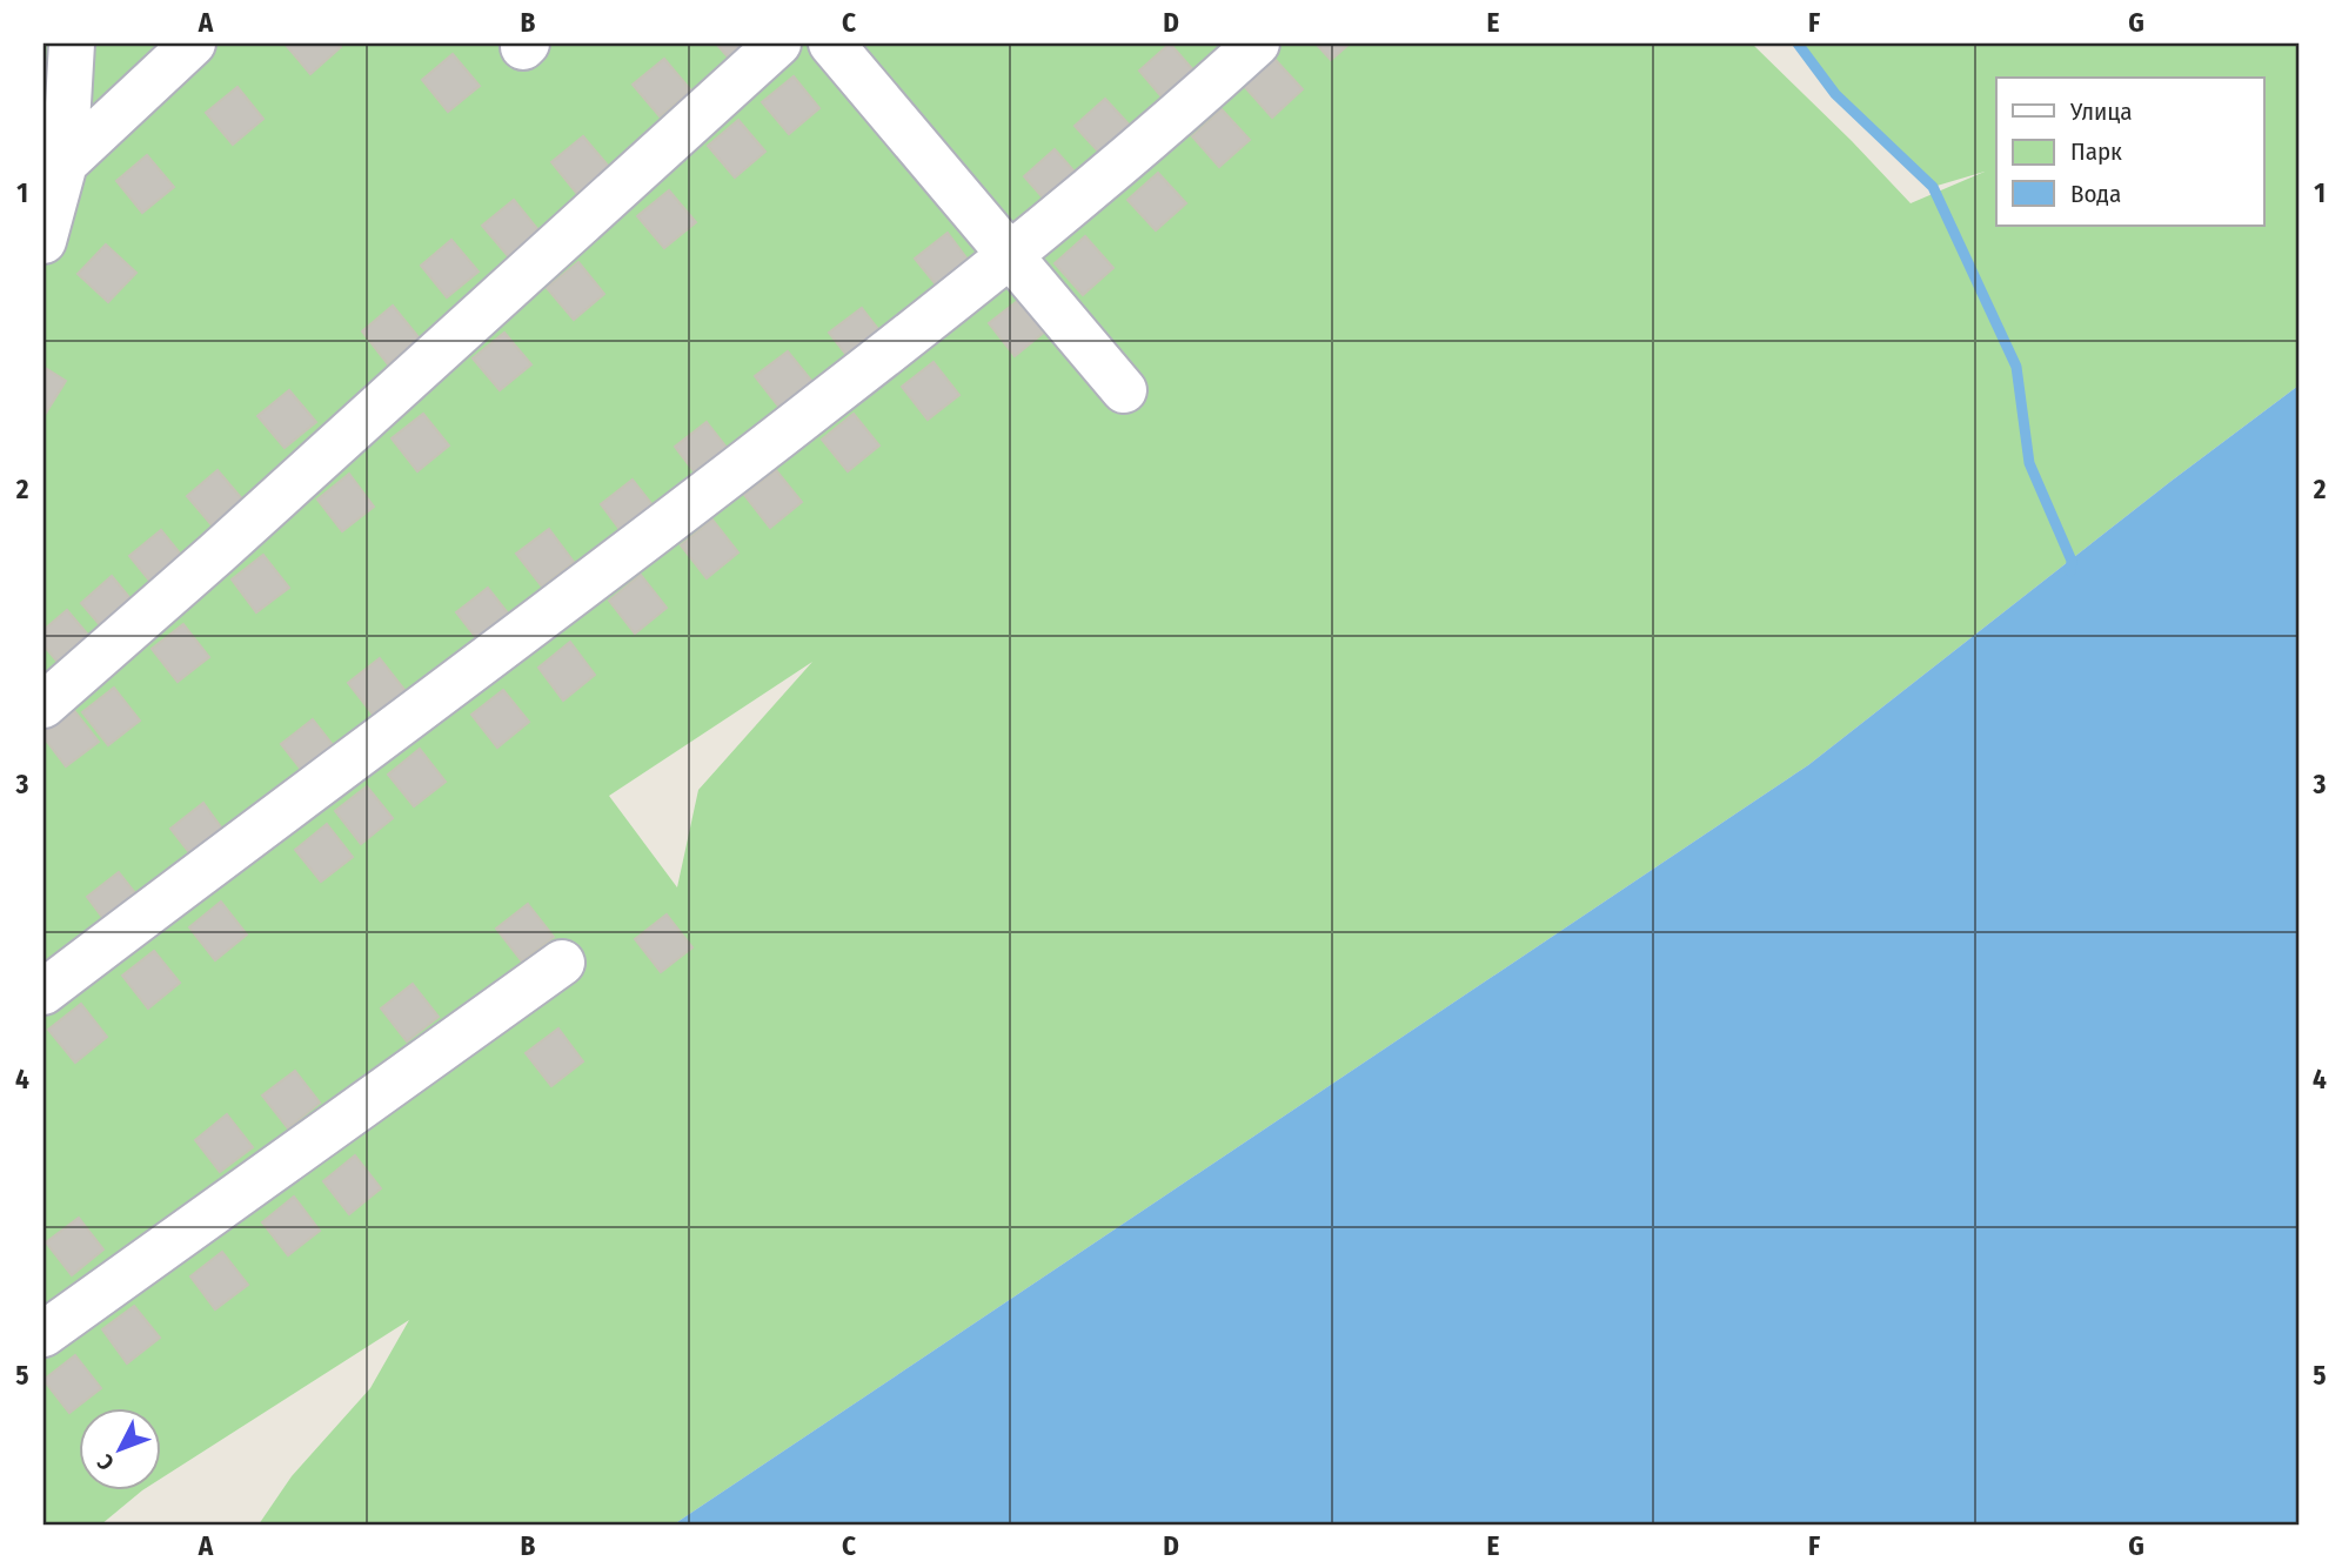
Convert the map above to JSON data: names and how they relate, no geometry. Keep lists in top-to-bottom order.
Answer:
{
  "legend": ["Улица", "Парк", "Вода"],
  "north": "bottom left",
  "grid": {
    "columns": [
      "A",
      "B",
      "C",
      "D",
      "E",
      "F",
      "G"
    ],
    "rows": [
      "1",
      "2",
      "3",
      "4",
      "5"
    ]
  }
}
